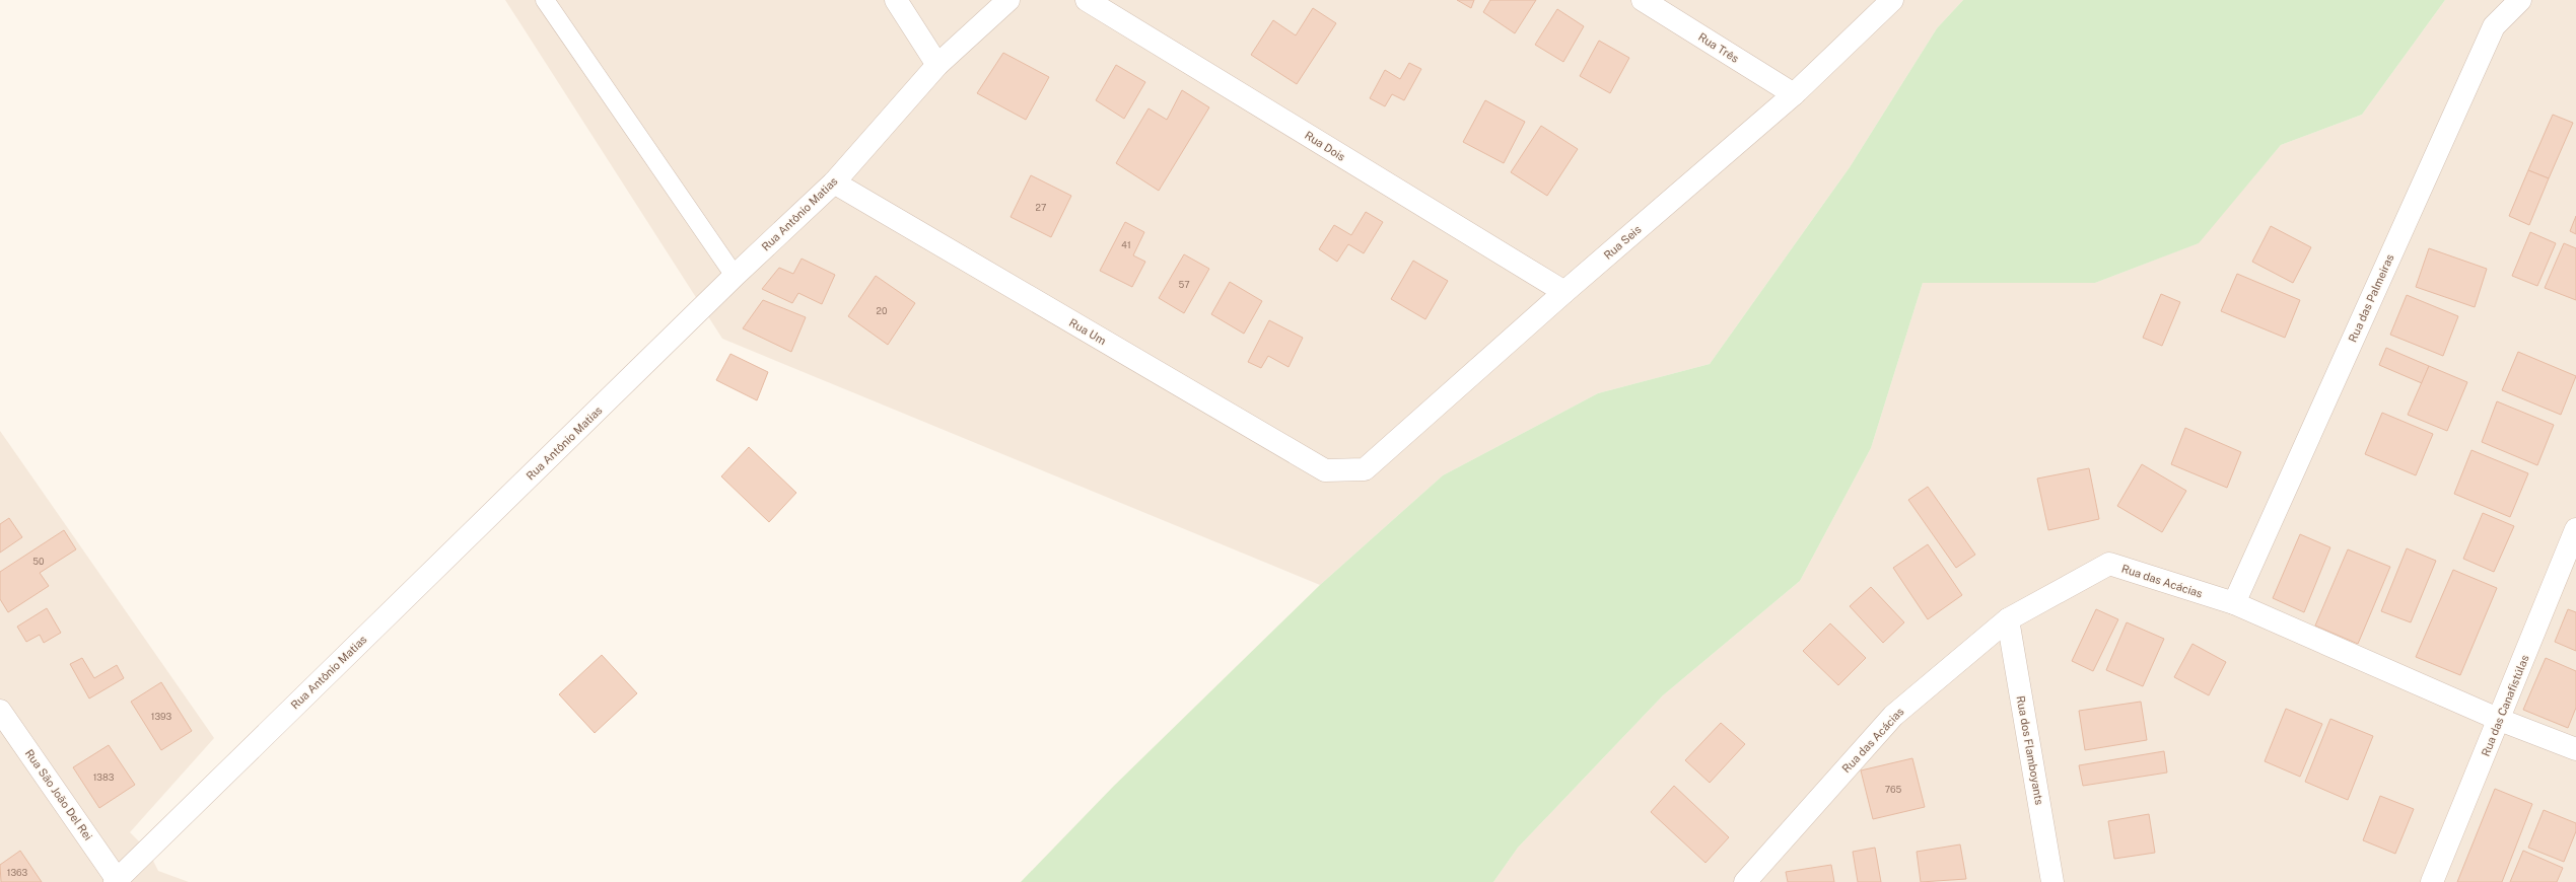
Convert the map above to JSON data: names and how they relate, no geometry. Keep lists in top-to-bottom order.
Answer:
{
  "streets": {
    "street": [
      "Rua Três",
      "Rua Dois",
      "Rua Antônio Matias",
      "Rua Seis",
      "Rua das Palmeiras",
      "Rua Um",
      "Rua das Acácias",
      "Rua das Canafistúlas",
      "Rua dos Flamboyants",
      "Rua São João Del Rei"
    ]
  },
  "crossings": [
    ["Rua Três", "Rua Seis"],
    ["Rua Dois", "Rua Seis"],
    ["Rua Antônio Matias", "Rua Um"],
    ["Rua Antônio Matias", "Rua São João Del Rei"],
    ["Rua Seis", "Rua Um"],
    ["Rua das Palmeiras", "Rua das Acácias"],
    ["Rua das Acácias", "Rua das Canafistúlas"],
    ["Rua das Acácias", "Rua dos Flamboyants"]
  ],
  "house_numbers": [
    "27",
    "41",
    "57",
    "20",
    "50",
    "1393",
    "1383",
    "765",
    "1363"
  ]
}
